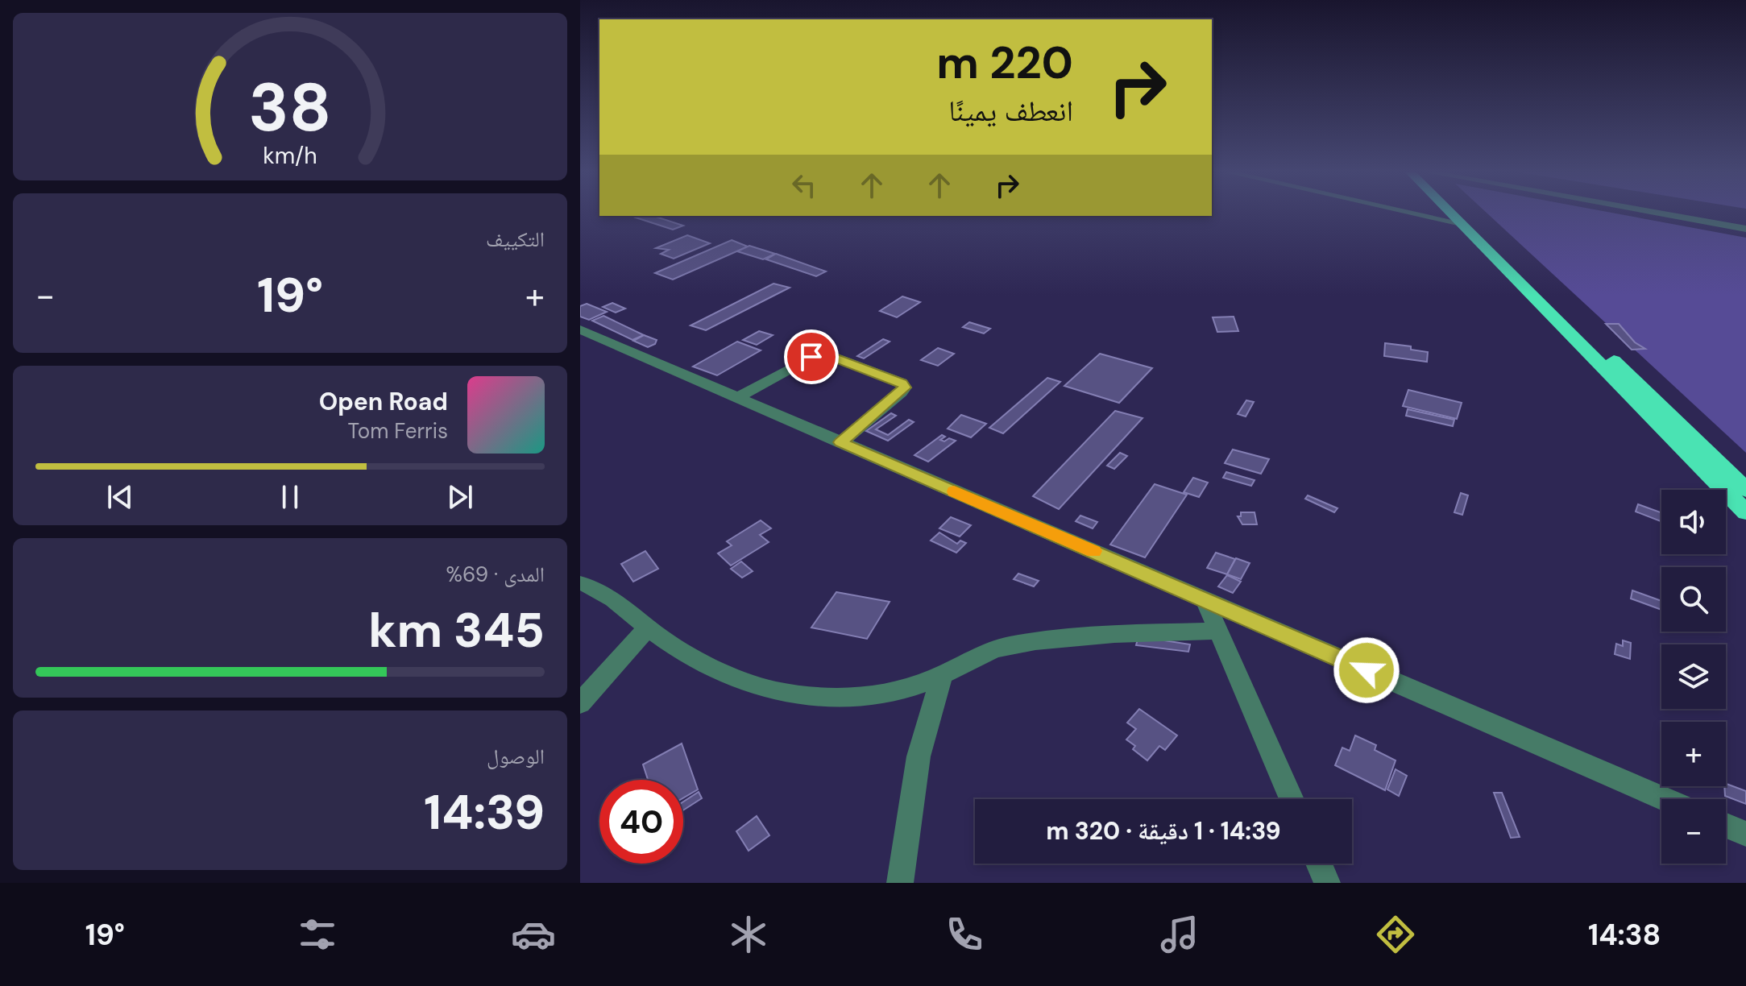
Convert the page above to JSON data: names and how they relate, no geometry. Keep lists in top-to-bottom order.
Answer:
{
  "page": {
    "turn": ["220 m", "انعطف يمينًا"],
    "tile": [
      "التكييف",
      ["المدى · 69%", "345 km"],
      ["الوصول", "14:39"]
    ],
    "heat": ["−", "19°", "+"],
    "song": ["Open Road", "Tom Ferris"],
    "map_buttons": ["+", "−"],
    "limit": "40",
    "trip": "14:39 · 1 دقيقة · 320 m",
    "tabs": ["14:38", "19°"],
    "gauge": ["38", "km/h"]
  }
}
